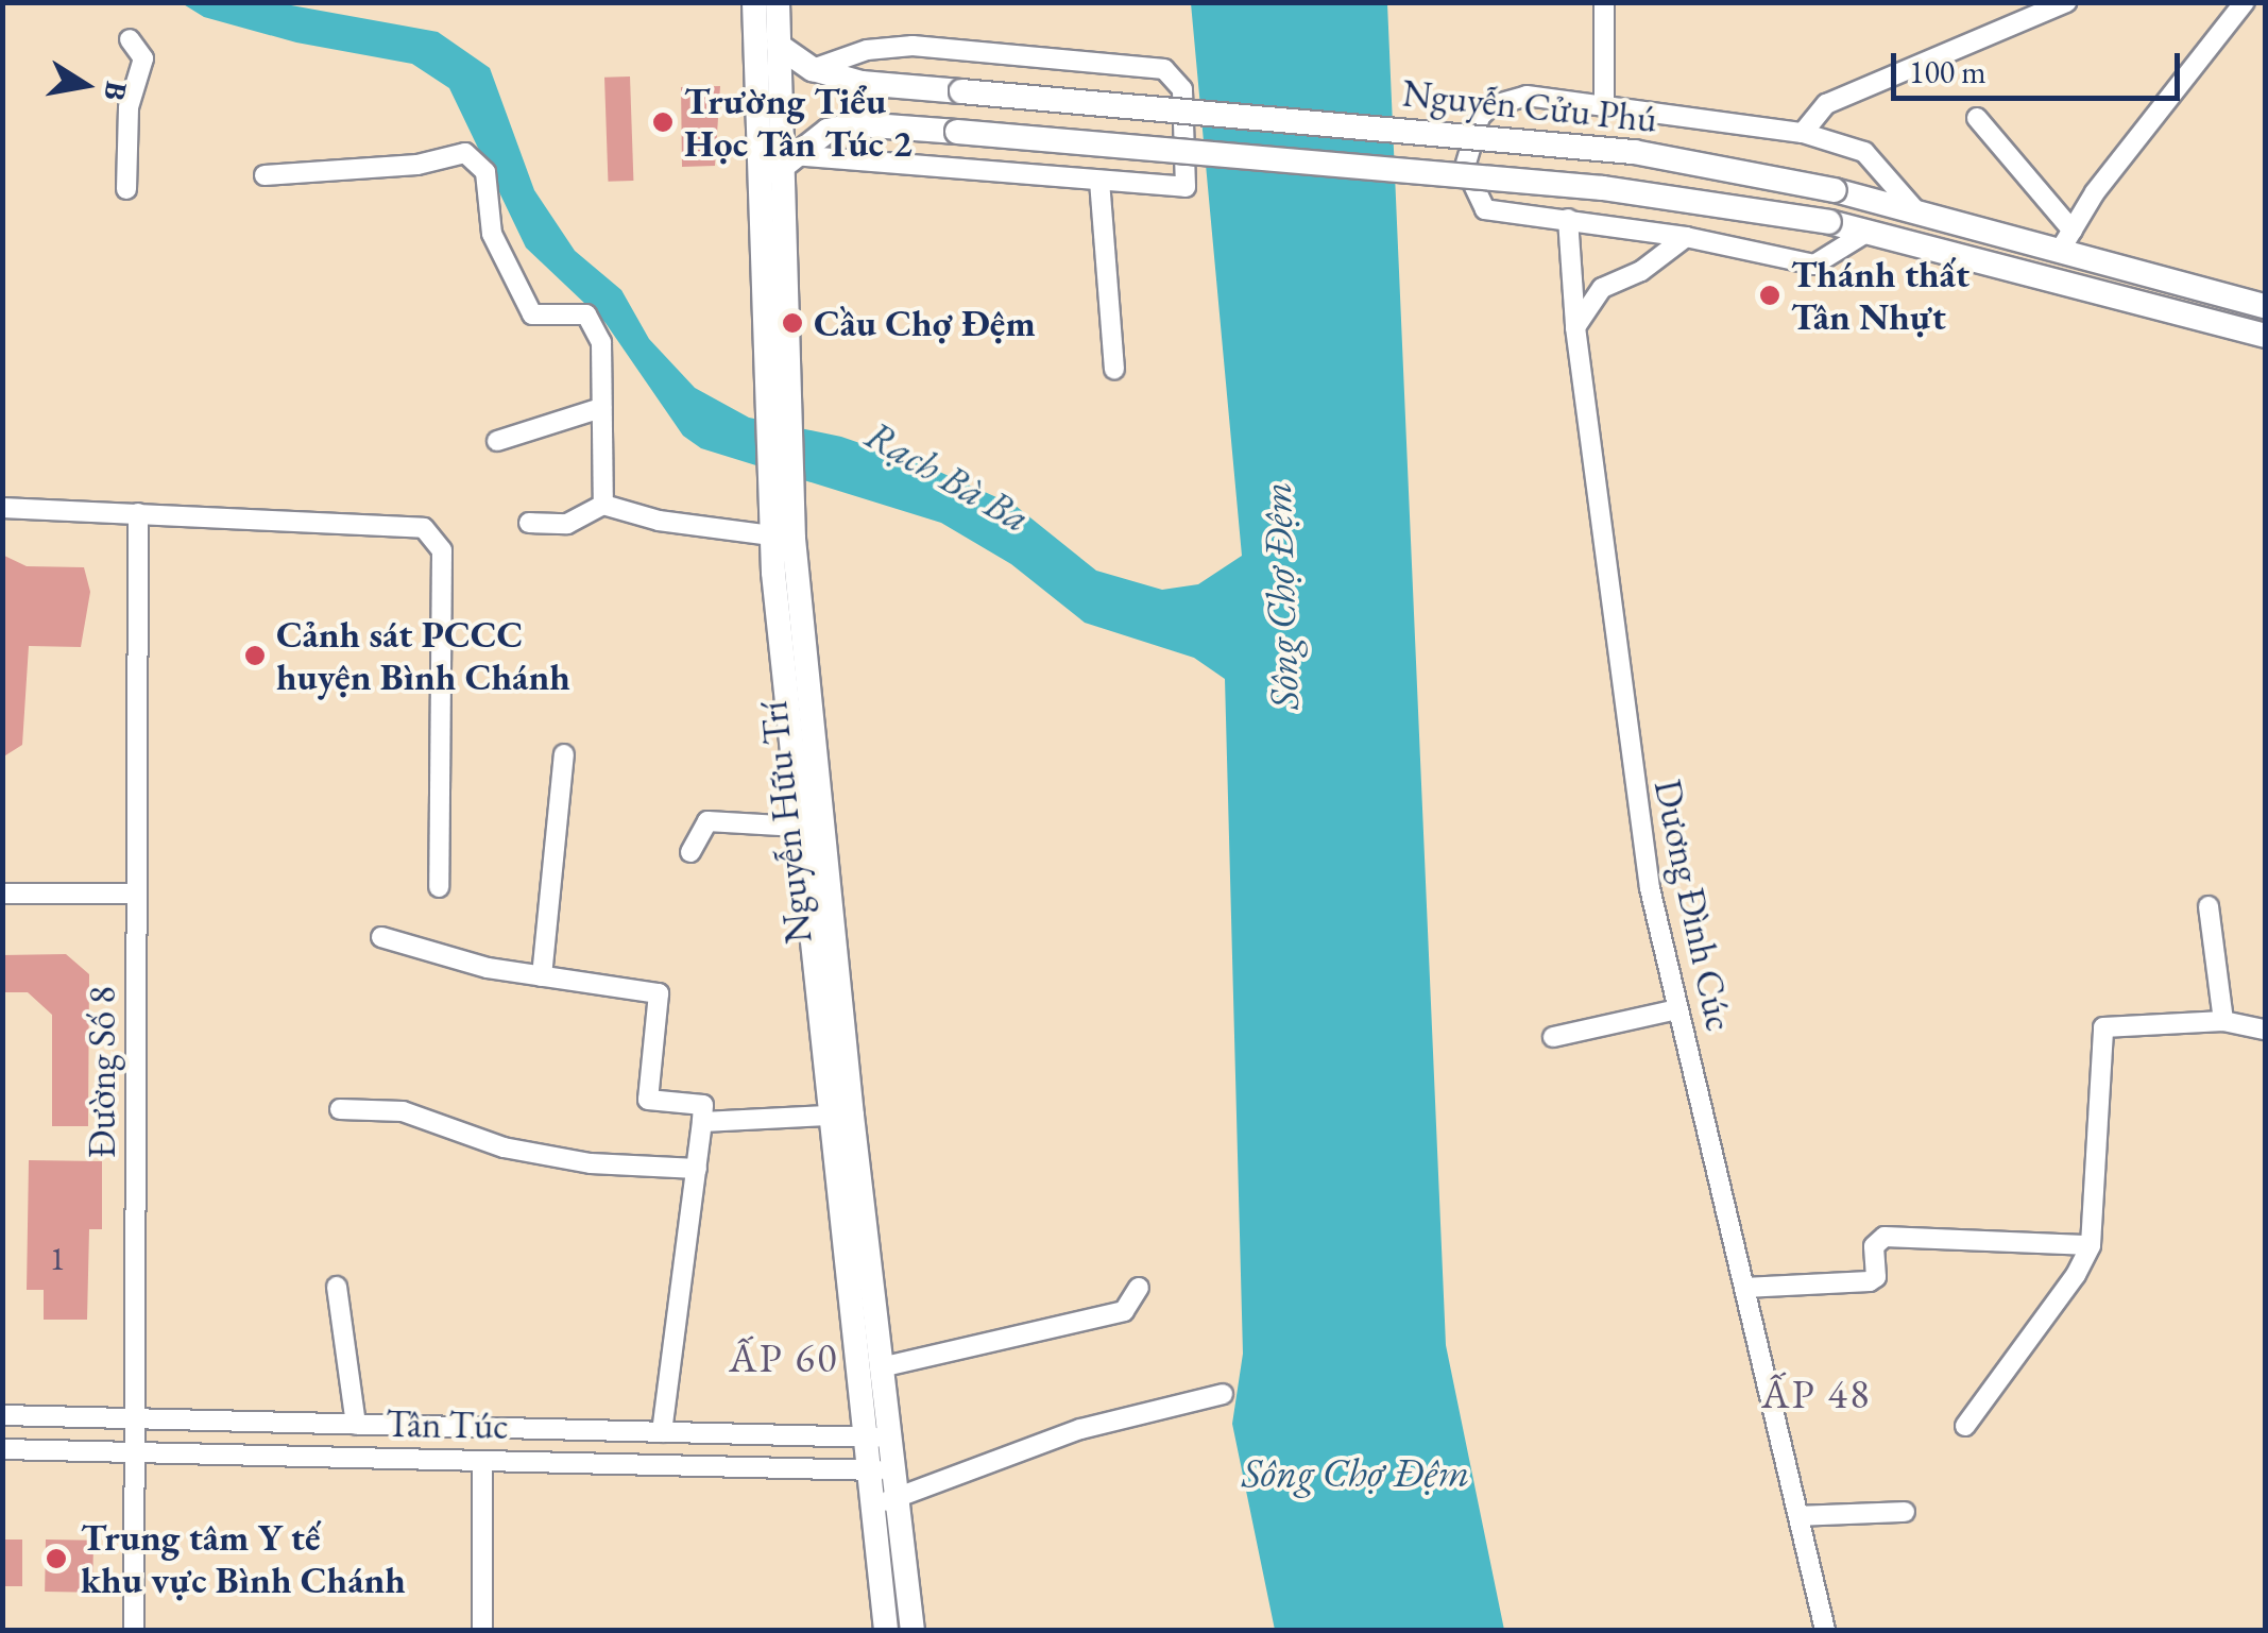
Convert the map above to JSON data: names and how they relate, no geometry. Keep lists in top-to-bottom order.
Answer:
{
  "streets": {
    "main road": ["Nguyễn Cửu Phú", "Nguyễn Hữu Trí"],
    "street": ["Dương Đình Cúc", "Đường Số 8", "Tân Túc"]
  },
  "crossings": [
    ["Nguyễn Cửu Phú", "Nguyễn Hữu Trí"],
    ["Nguyễn Hữu Trí", "Tân Túc"],
    ["Đường Số 8", "Tân Túc"]
  ],
  "districts": ["ẤP 60", "ẤP 48"],
  "water": ["Rạch Bà Ba", "Sông Chợ Đệm"],
  "places": [
    "Trường Tiểu Học Tân Túc 2",
    "Thánh thất Tân Nhựt",
    "Cầu Chợ Đệm",
    "Cảnh sát PCCC huyện Bình Chánh",
    "Trung tâm Y tế khu vực Bình Chánh"
  ],
  "house_numbers": ["1"],
  "scale_bar": "100 m",
  "north": "right"
}
